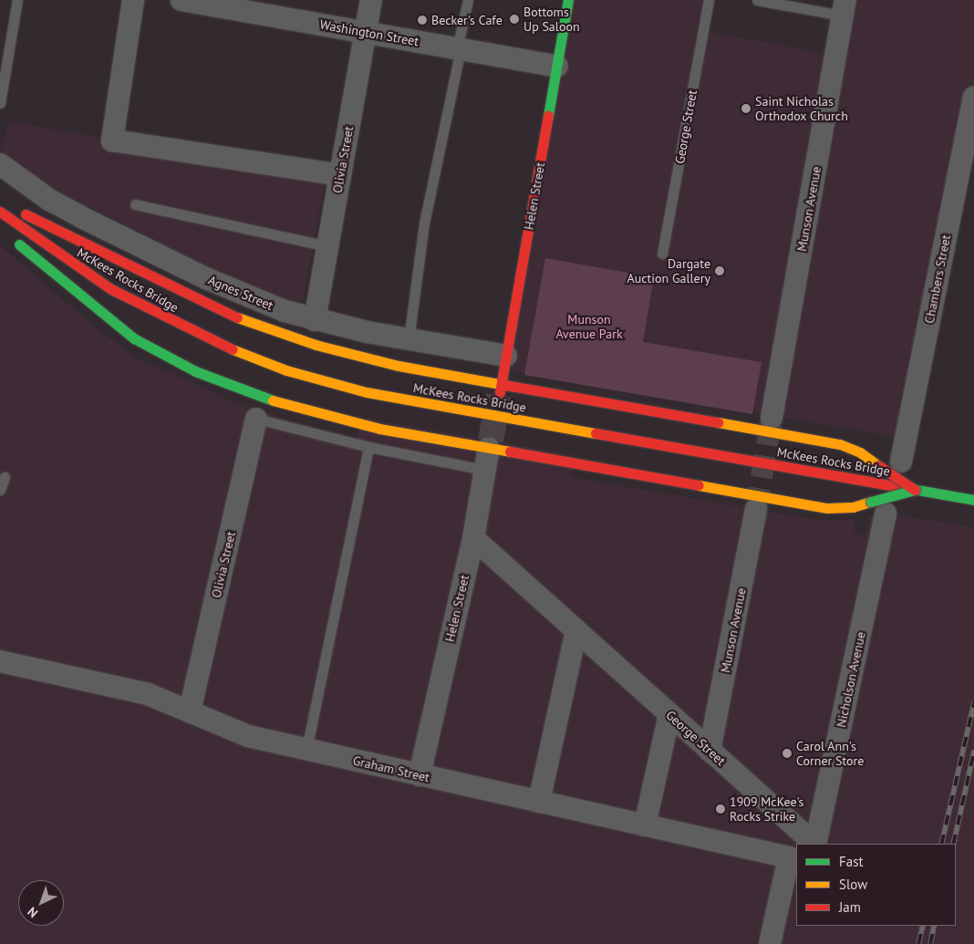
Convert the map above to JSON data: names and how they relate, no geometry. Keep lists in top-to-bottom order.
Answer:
{
  "streets": {
    "main road": ["Helen Street", "McKees Rocks Bridge"],
    "street": [
      "Washington Street",
      "George Street",
      "Olivia Street",
      "Munson Avenue",
      "Chambers Street",
      "Agnes Street",
      "Nicholson Avenue",
      "Graham Street"
    ]
  },
  "crossings": [
    ["Washington Street", "Olivia Street"],
    ["Washington Street", "Helen Street"],
    ["George Street", "Helen Street"],
    ["George Street", "Munson Avenue"],
    ["Olivia Street", "Agnes Street"],
    ["Olivia Street", "Graham Street"],
    ["Helen Street", "Agnes Street"],
    ["Helen Street", "Graham Street"]
  ],
  "parks": ["Munson Avenue Park"],
  "places": [
    "Bottoms Up Saloon",
    "Becker's Cafe",
    "Saint Nicholas Orthodox Church",
    "Dargate Auction Gallery",
    "Carol Ann's Corner Store",
    "1909 McKee's Rocks Strike"
  ],
  "legend": ["Fast", "Slow", "Jam"],
  "north": "bottom left"
}
